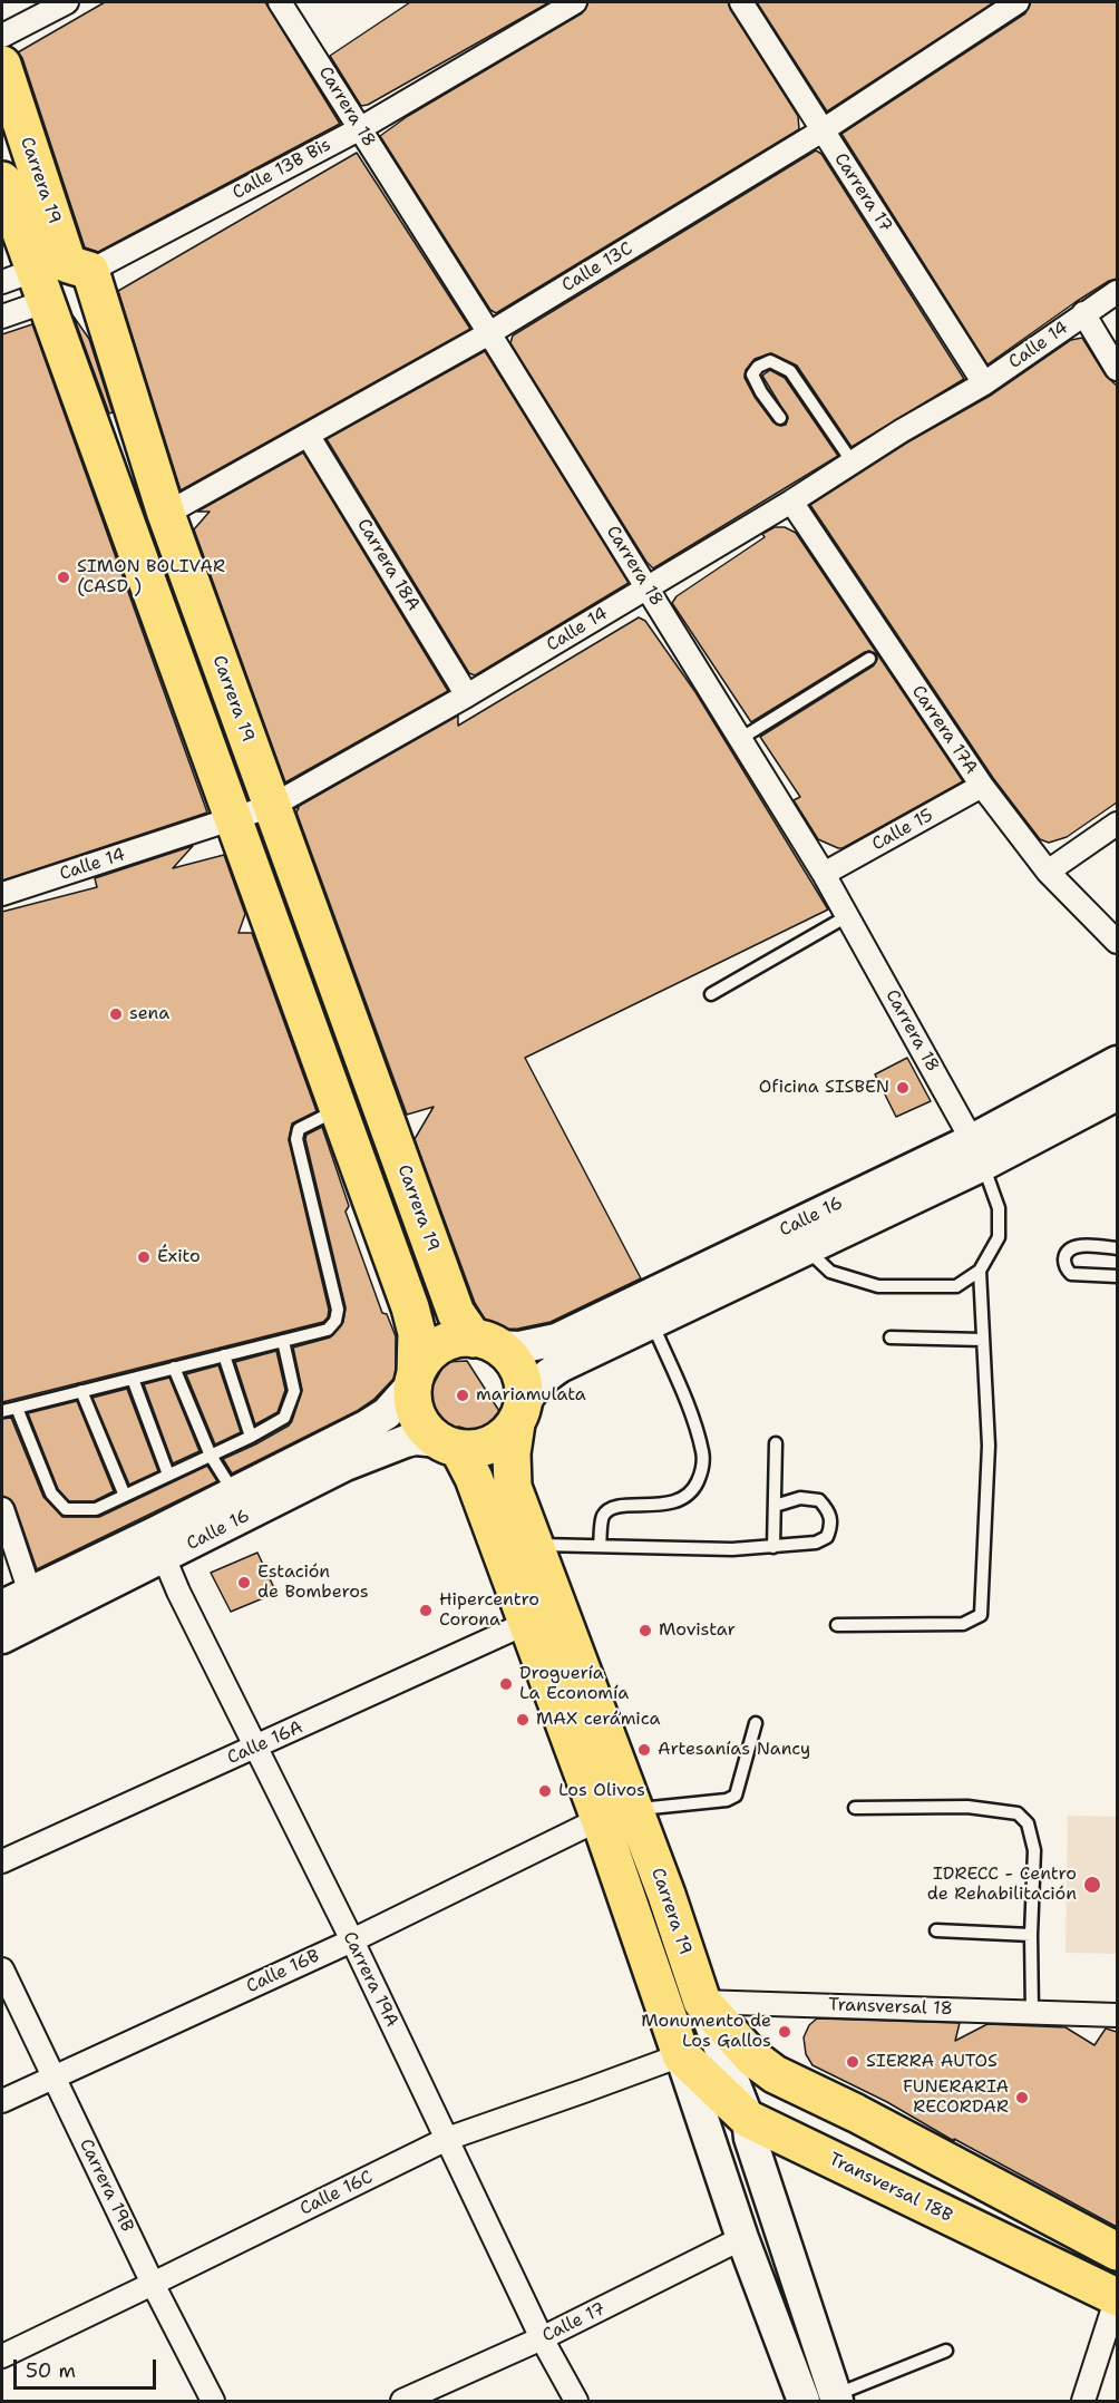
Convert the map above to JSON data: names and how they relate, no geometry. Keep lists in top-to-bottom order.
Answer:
{
  "streets": {
    "highway": ["Carrera 19", "Transversal 18B"],
    "main road": ["Calle 16"],
    "street": [
      "Carrera 18",
      "Calle 13B Bis",
      "Carrera 17",
      "Calle 13C",
      "Calle 14",
      "Carrera 18A",
      "Carrera 17A",
      "Calle 15",
      "Calle 16A",
      "Calle 16B",
      "Carrera 19A",
      "Transversal 18",
      "Carrera 19B",
      "Calle 16C",
      "Calle 17"
    ]
  },
  "crossings": [
    ["Carrera 18", "Calle 13B Bis"],
    ["Carrera 18", "Calle 13C"],
    ["Carrera 18", "Calle 14"],
    ["Carrera 18", "Calle 15"],
    ["Carrera 18", "Calle 16"],
    ["Calle 13B Bis", "Carrera 19"],
    ["Carrera 19", "Calle 13C"],
    ["Carrera 19", "Calle 14"],
    ["Carrera 19", "Calle 16"],
    ["Carrera 19", "Calle 16A"],
    ["Carrera 19", "Calle 16B"],
    ["Carrera 19", "Transversal 18"],
    ["Carrera 19", "Transversal 18B"],
    ["Carrera 19", "Calle 16C"],
    ["Carrera 19", "Calle 17"],
    ["Carrera 17", "Calle 13C"],
    ["Carrera 17", "Calle 14"],
    ["Calle 13C", "Carrera 18A"],
    ["Calle 14", "Carrera 18A"],
    ["Calle 14", "Carrera 17A"],
    ["Carrera 17A", "Calle 15"],
    ["Calle 16", "Carrera 19A"],
    ["Calle 16A", "Carrera 19A"],
    ["Calle 16B", "Carrera 19A"],
    ["Calle 16B", "Carrera 19B"],
    ["Carrera 19A", "Calle 16C"],
    ["Carrera 19A", "Calle 17"],
    ["Carrera 19B", "Calle 16C"],
    ["Transversal 18B", "Calle 16C"]
  ],
  "places": [
    "SIMON BOLIVAR (CASD )",
    "sena",
    "Oficina SISBEN",
    "Éxito",
    "mariamulata",
    "Estación de Bomberos",
    "Hipercentro Corona",
    "Movistar",
    "Droguería La Economía",
    "MAX cerámica",
    "Artesanías Nancy",
    "Los Olivos",
    "IDRECC - Centro de Rehabilitación",
    "Monumento de Los Gallos",
    "SIERRA AUTOS",
    "FUNERARIA RECORDAR"
  ],
  "scale_bar": "50 m"
}
